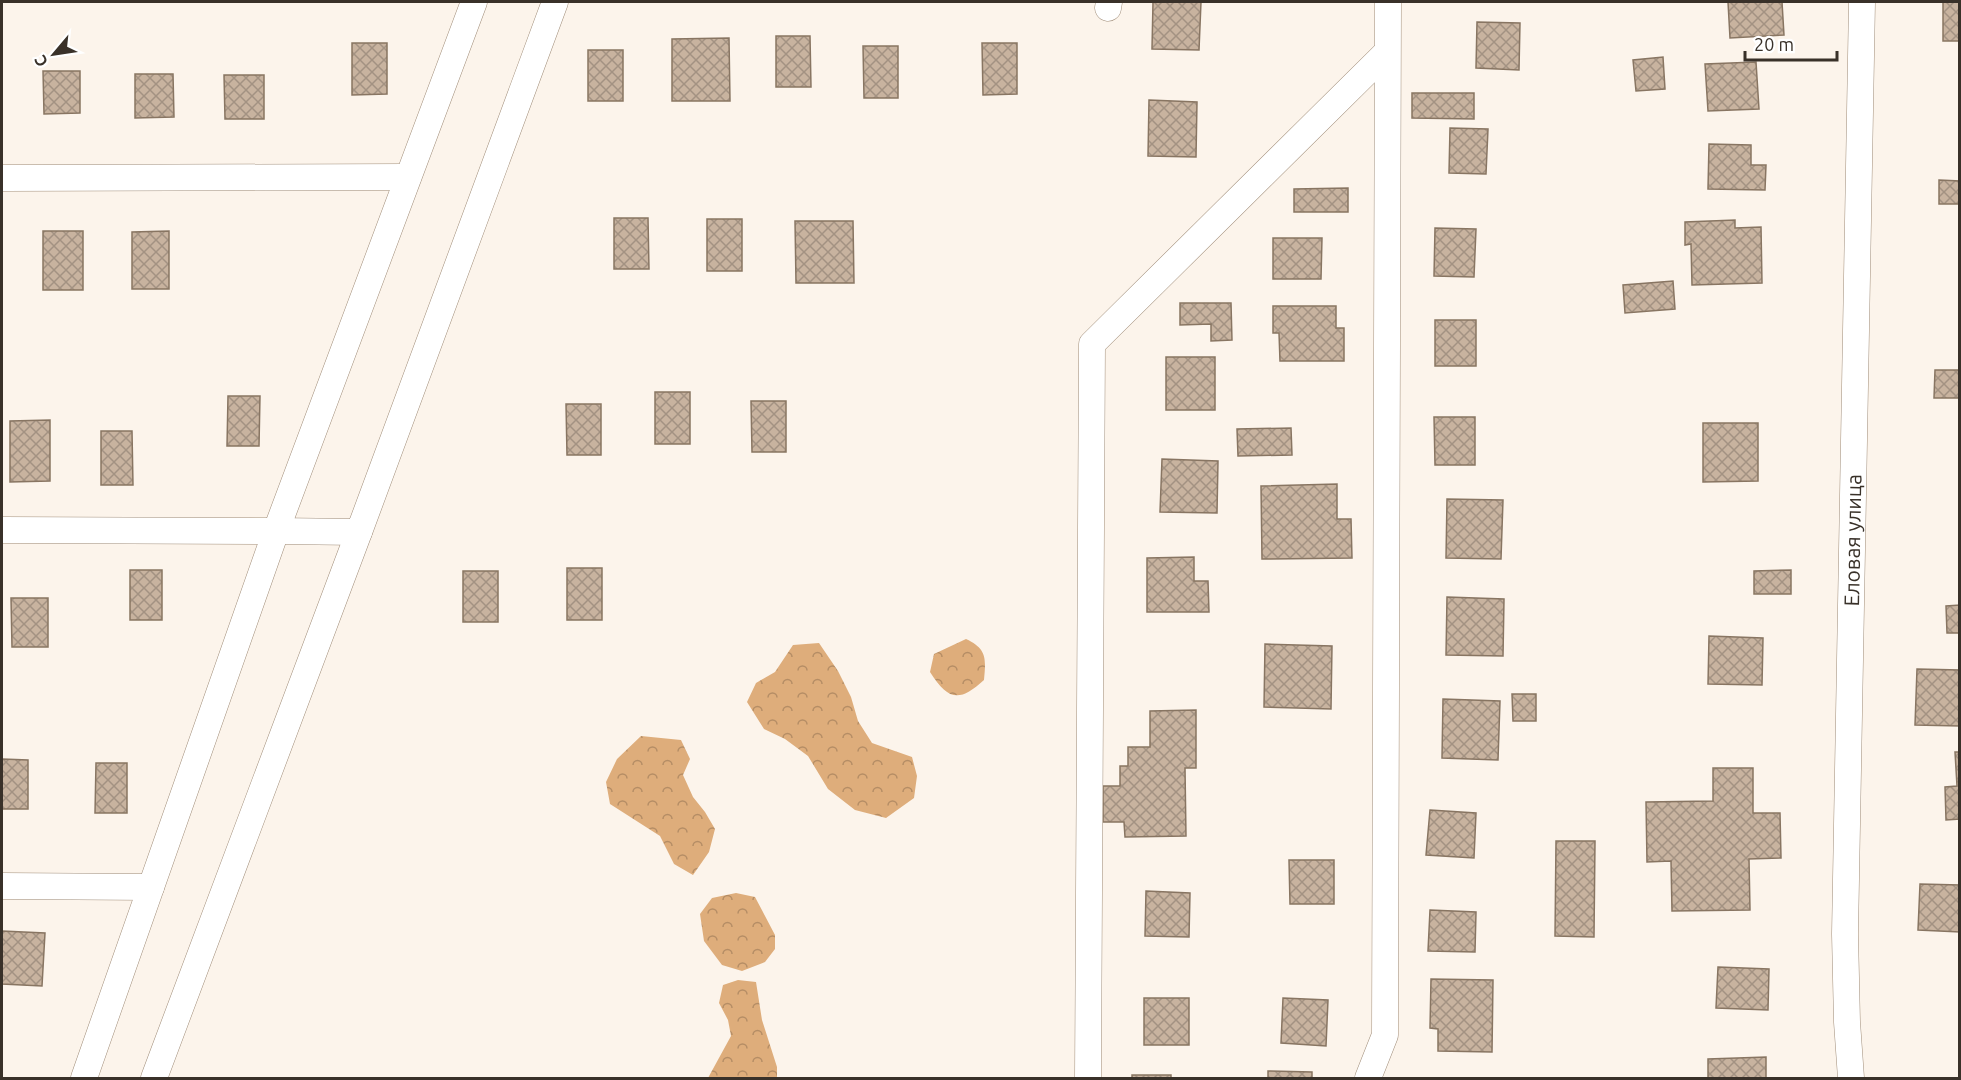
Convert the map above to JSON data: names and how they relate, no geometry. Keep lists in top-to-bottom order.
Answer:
{
  "streets": {
    "street": ["Еловая улица"]
  },
  "scale_bar": "20 m",
  "north": "bottom left"
}
